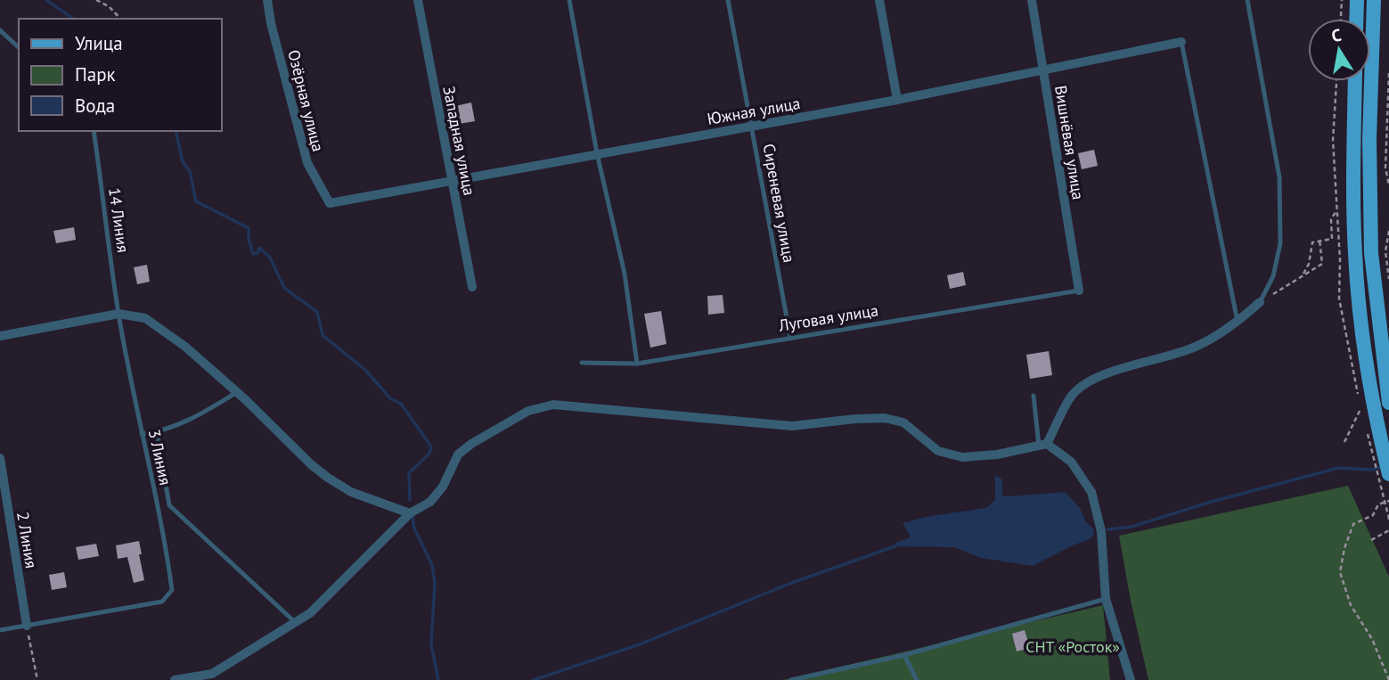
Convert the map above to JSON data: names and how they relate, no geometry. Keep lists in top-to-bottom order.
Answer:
{
  "streets": {
    "street": [
      "Озёрная улица",
      "Южная улица",
      "Западная улица",
      "Вишнёвая улица",
      "2 Линия"
    ],
    "lane": [
      "Сиреневая улица",
      "14 Линия",
      "Луговая улица",
      "3 Линия"
    ]
  },
  "crossings": [
    ["Озёрная улица", "Южная улица"],
    ["Южная улица", "Западная улица"],
    ["Южная улица", "Вишнёвая улица"],
    ["Южная улица", "Сиреневая улица"],
    ["Вишнёвая улица", "Луговая улица"],
    ["Сиреневая улица", "Луговая улица"],
    ["14 Линия", "3 Линия"],
    ["3 Линия", "2 Линия"]
  ],
  "parks": ["СНТ «Росток»"],
  "legend": ["Улица", "Парк", "Вода"],
  "north": "top"
}
